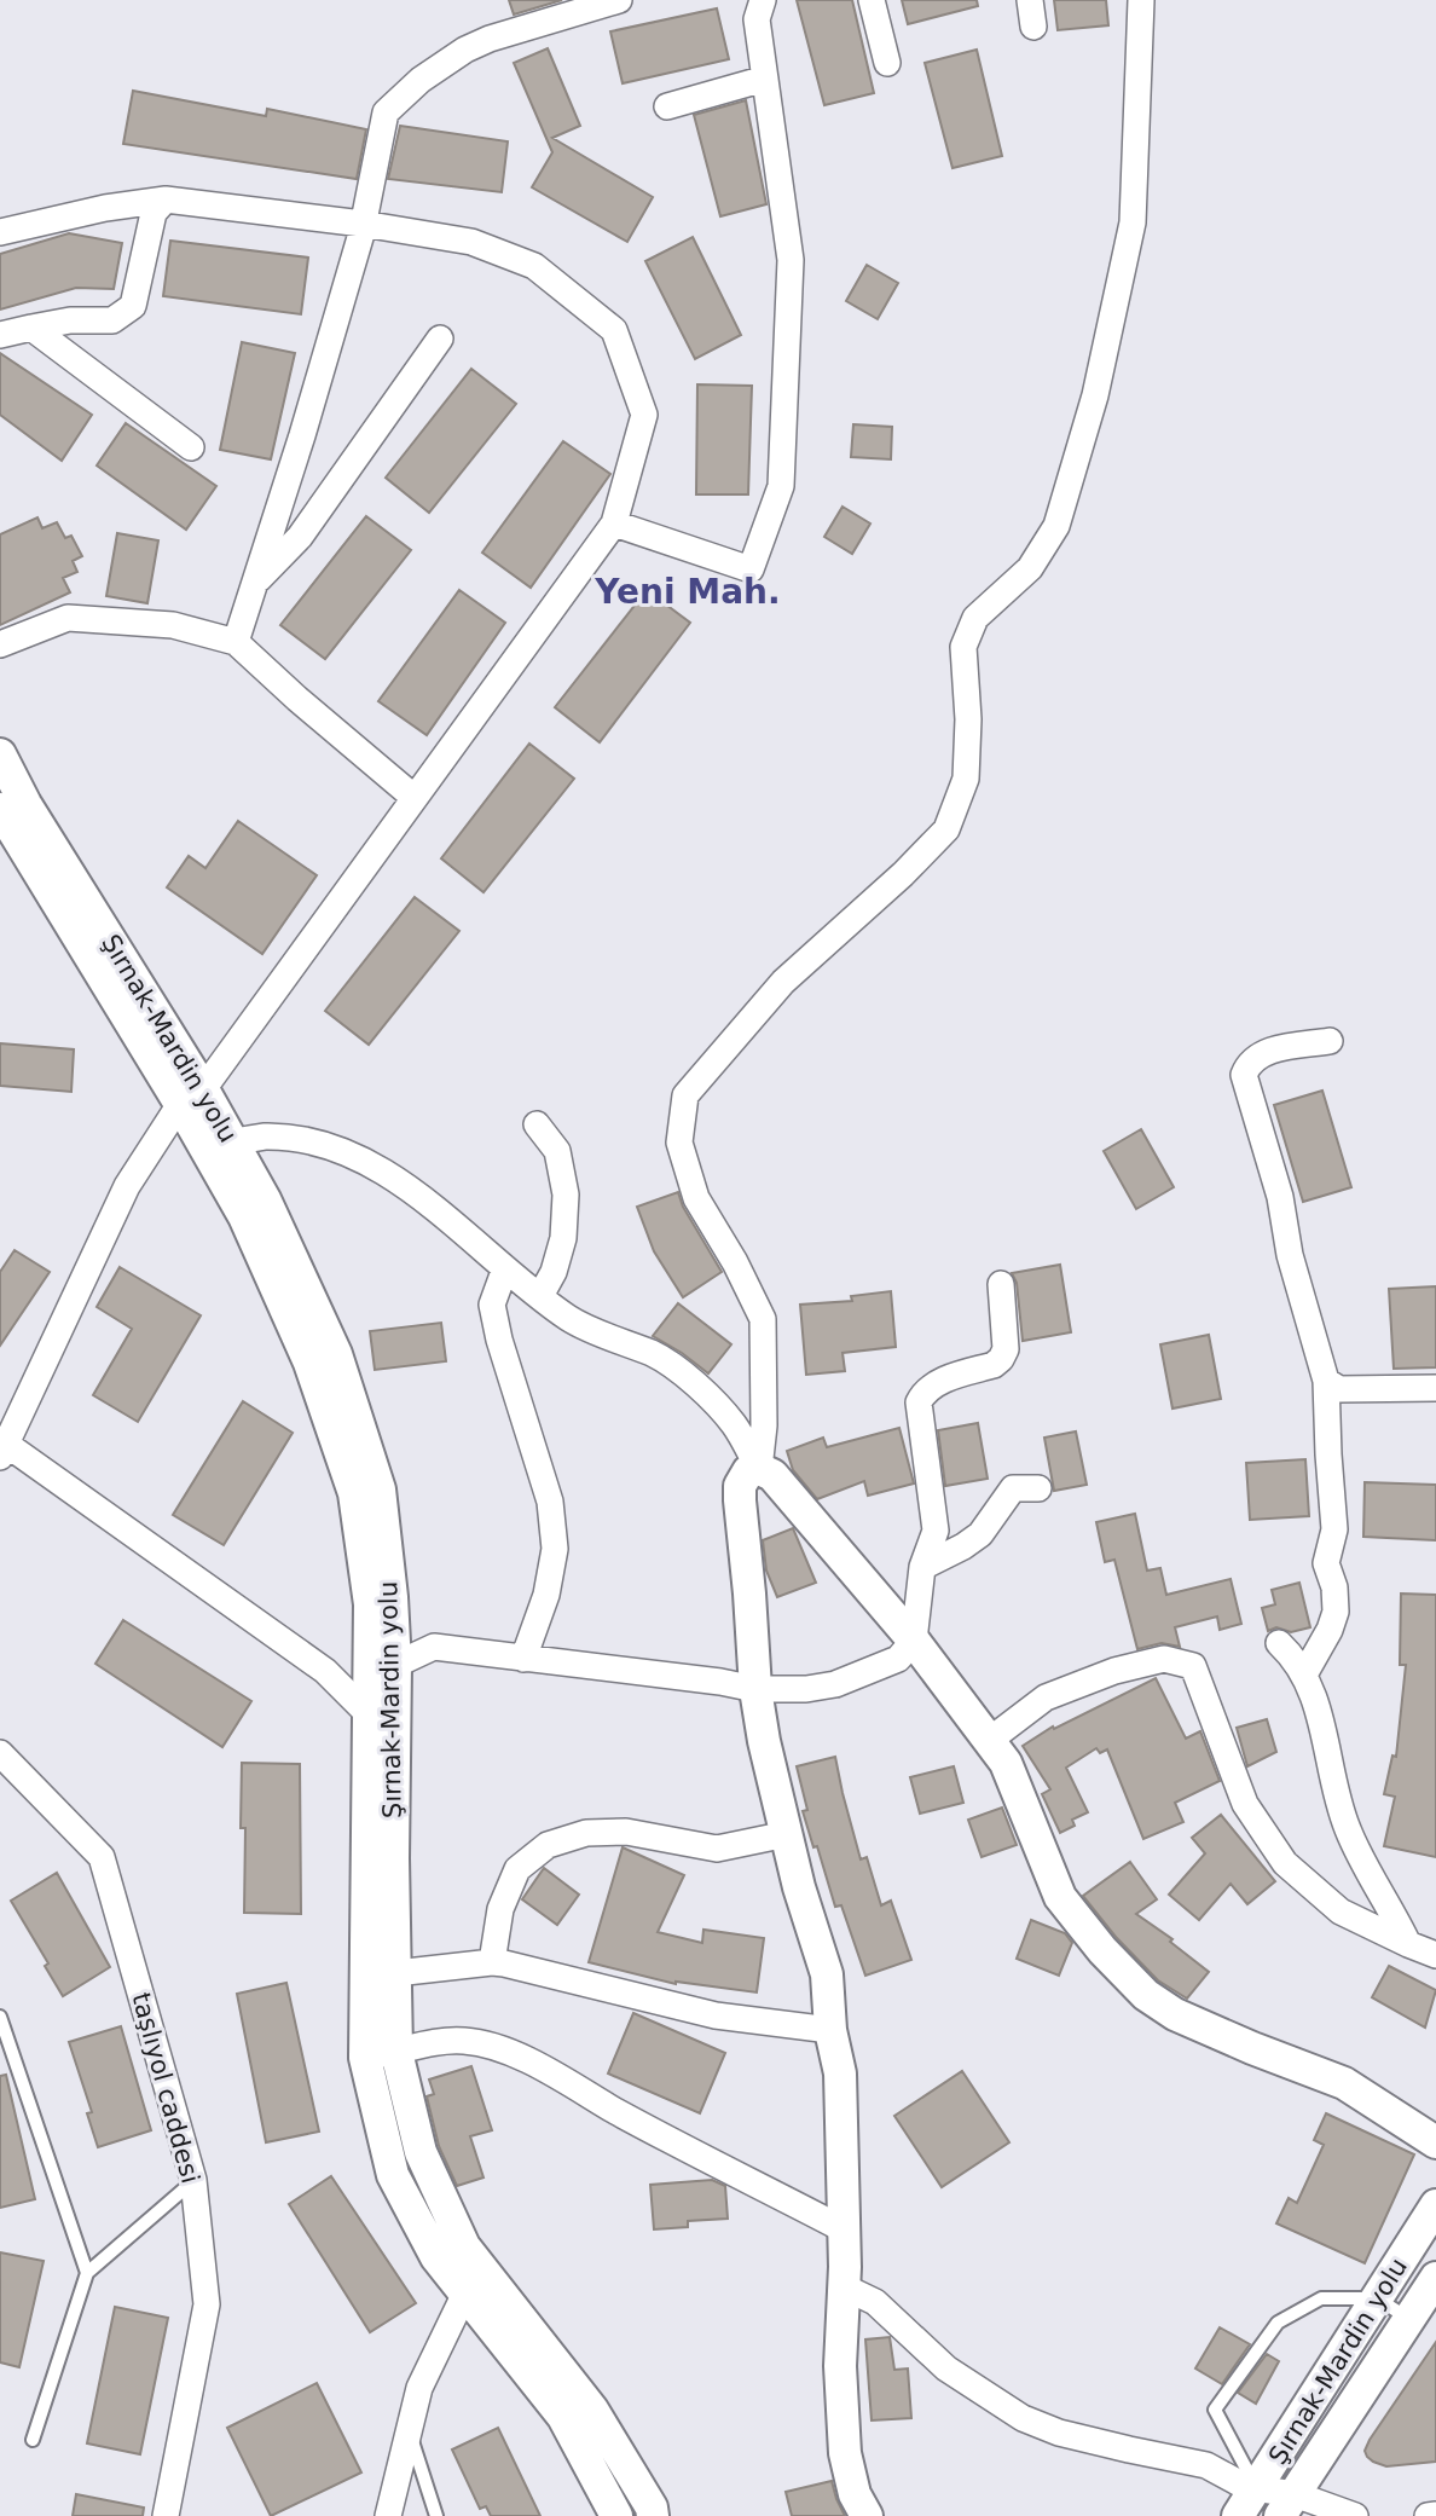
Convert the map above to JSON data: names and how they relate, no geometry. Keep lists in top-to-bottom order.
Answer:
{
  "streets": {
    "street": ["Şırnak-Mardin yolu", "taşlıyol caddesi"]
  },
  "districts": ["Yeni Mah."]
}
